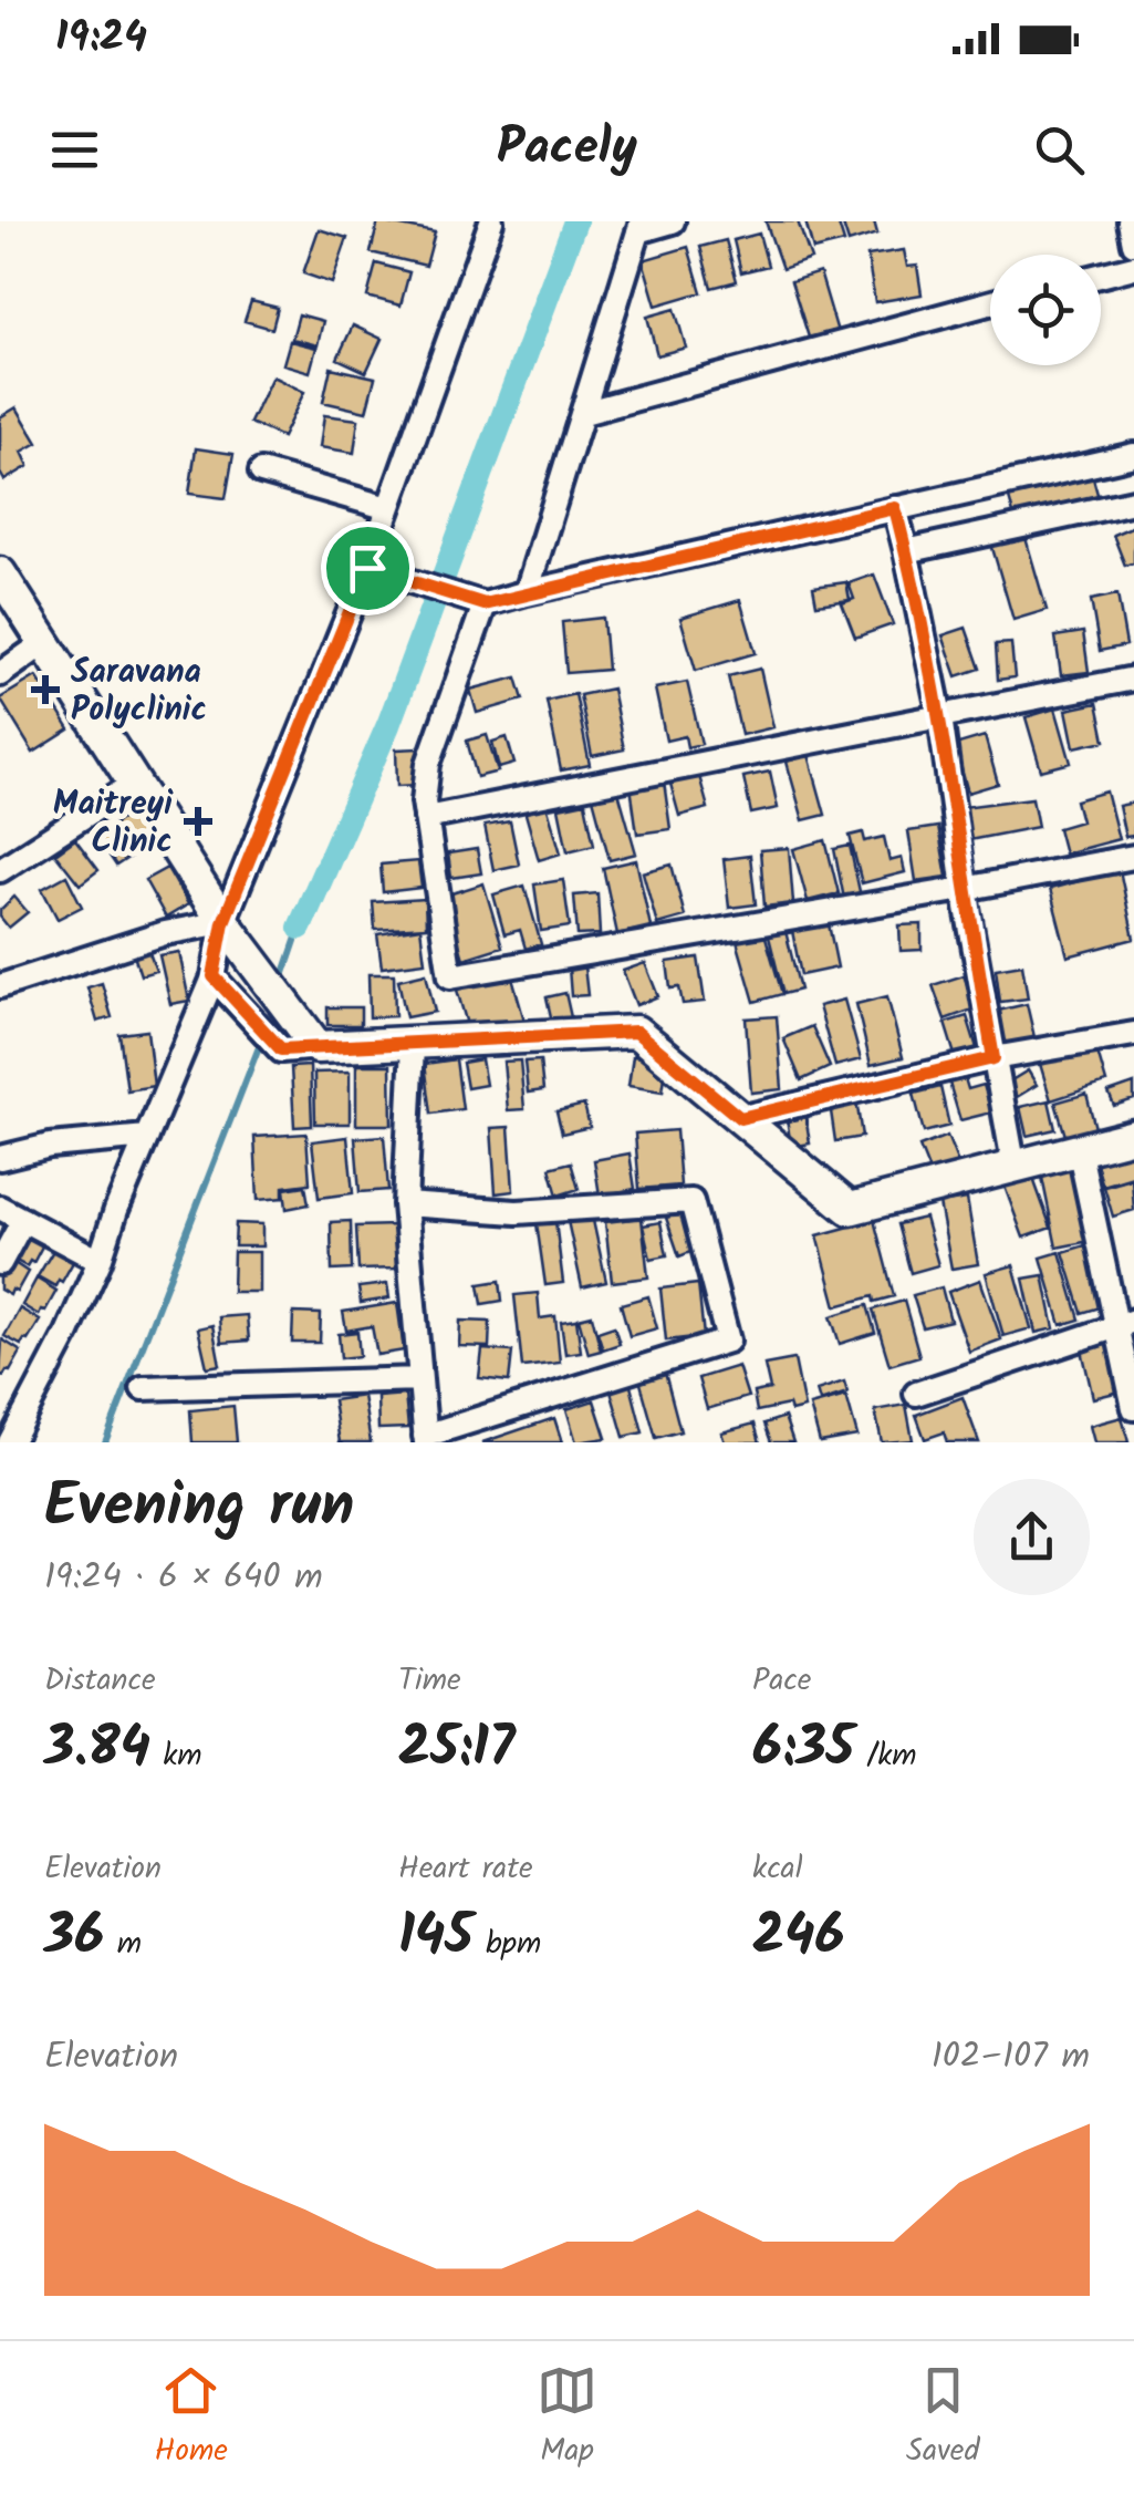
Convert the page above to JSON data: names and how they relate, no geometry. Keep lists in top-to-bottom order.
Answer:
{
  "places": {
    "health": ["Saravana Polyclinic", "Maitreyi Clinic"]
  },
  "page": {
    "status": "19:24",
    "header": "Pacely",
    "heading": ["Evening run", "19:24 · 6 × 640 m"],
    "stats": [
      ["Distance", "3.84 km"],
      ["Time", "25:17"],
      ["Pace", "6:35 /km"],
      ["Elevation", "36 m"],
      ["Heart rate", "145 bpm"],
      ["kcal", "246"]
    ],
    "chart": ["Elevation", "102–107 m"],
    "tabs": ["Home", "Map", "Saved"]
  }
}
